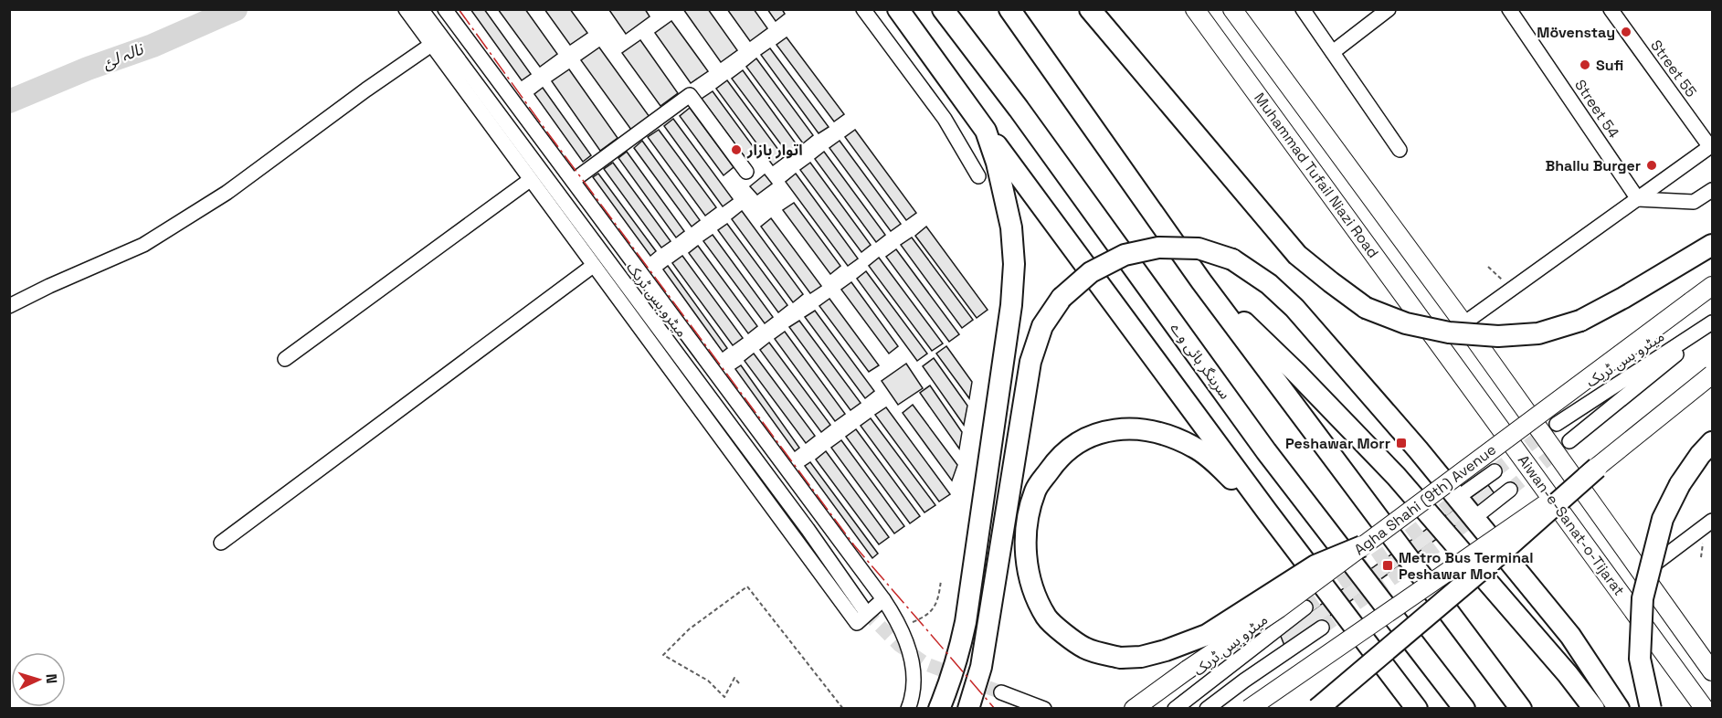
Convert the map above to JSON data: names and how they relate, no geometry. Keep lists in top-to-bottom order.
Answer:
{
  "streets": {
    "highway": ["سرینگر ہائی وے"],
    "main road": ["Muhammad Tufail Niazi Road", "Agha Shahi (9th) Avenue", "Aiwan-e-Sanat-o-Tijarat"],
    "street": ["Street 55", "Street 54", "میٹرو بس ٹریک"]
  },
  "crossings": [
    ["Muhammad Tufail Niazi Road", "Aiwan-e-Sanat-o-Tijarat"]
  ],
  "water": ["نالہ لئ"],
  "places": {
    "other": [
      "Mövenstay",
      "Sufi",
      "اتوار بازار",
      "Bhallu Burger"
    ],
    "transit": ["Peshawar Morr", "Metro Bus Terminal Peshawar Mor"]
  },
  "north": "right"
}
